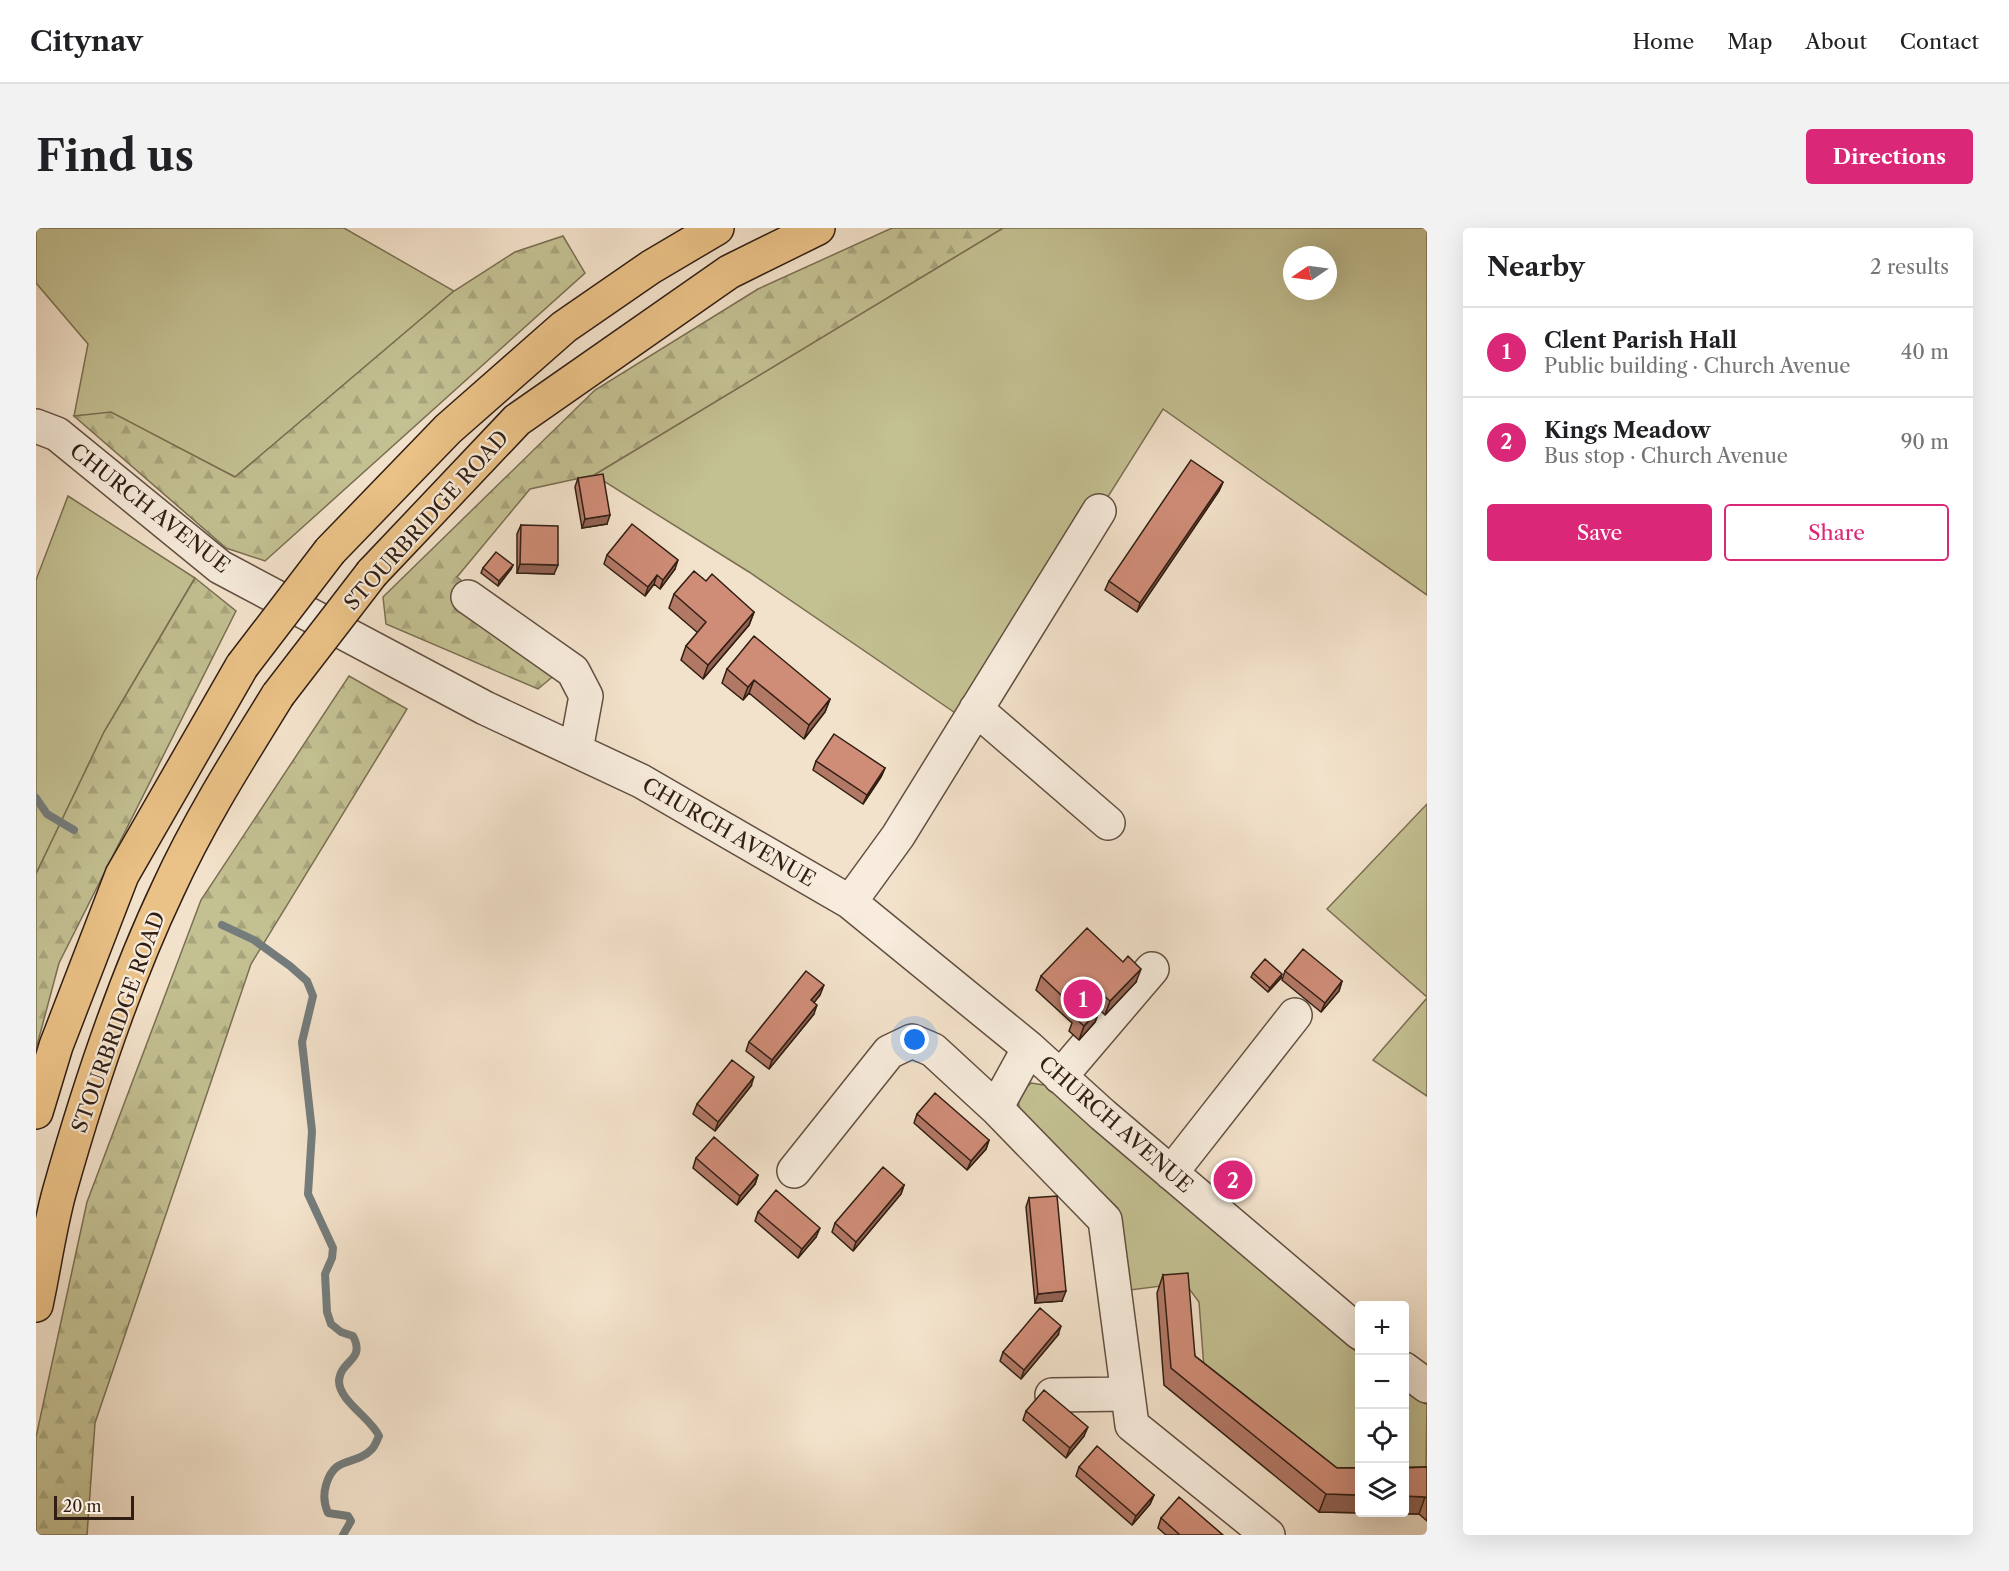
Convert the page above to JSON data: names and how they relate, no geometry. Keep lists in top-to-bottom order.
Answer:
{
  "streets": {
    "highway": ["STOURBRIDGE ROAD"],
    "street": ["CHURCH AVENUE"]
  },
  "scale_bar": "20 m",
  "north": "left",
  "page": {
    "header": "Citynav",
    "nav": [
      "Home",
      "Map",
      "About",
      "Contact"
    ],
    "buttons": [
      "Directions",
      ["Save", "Share"]
    ],
    "title": "Find us",
    "heading": ["Nearby", "2 results"],
    "list": [
      {
        "mark": "1",
        "name": "Clent Parish Hall",
        "note": "Public building · Church Avenue",
        "value": "40 m"
      },
      {
        "mark": "2",
        "name": "Kings Meadow",
        "note": "Bus stop · Church Avenue",
        "value": "90 m"
      }
    ],
    "pins": ["1", "2"],
    "map_buttons": ["+", "−"],
    "scale": "20 m"
  }
}
